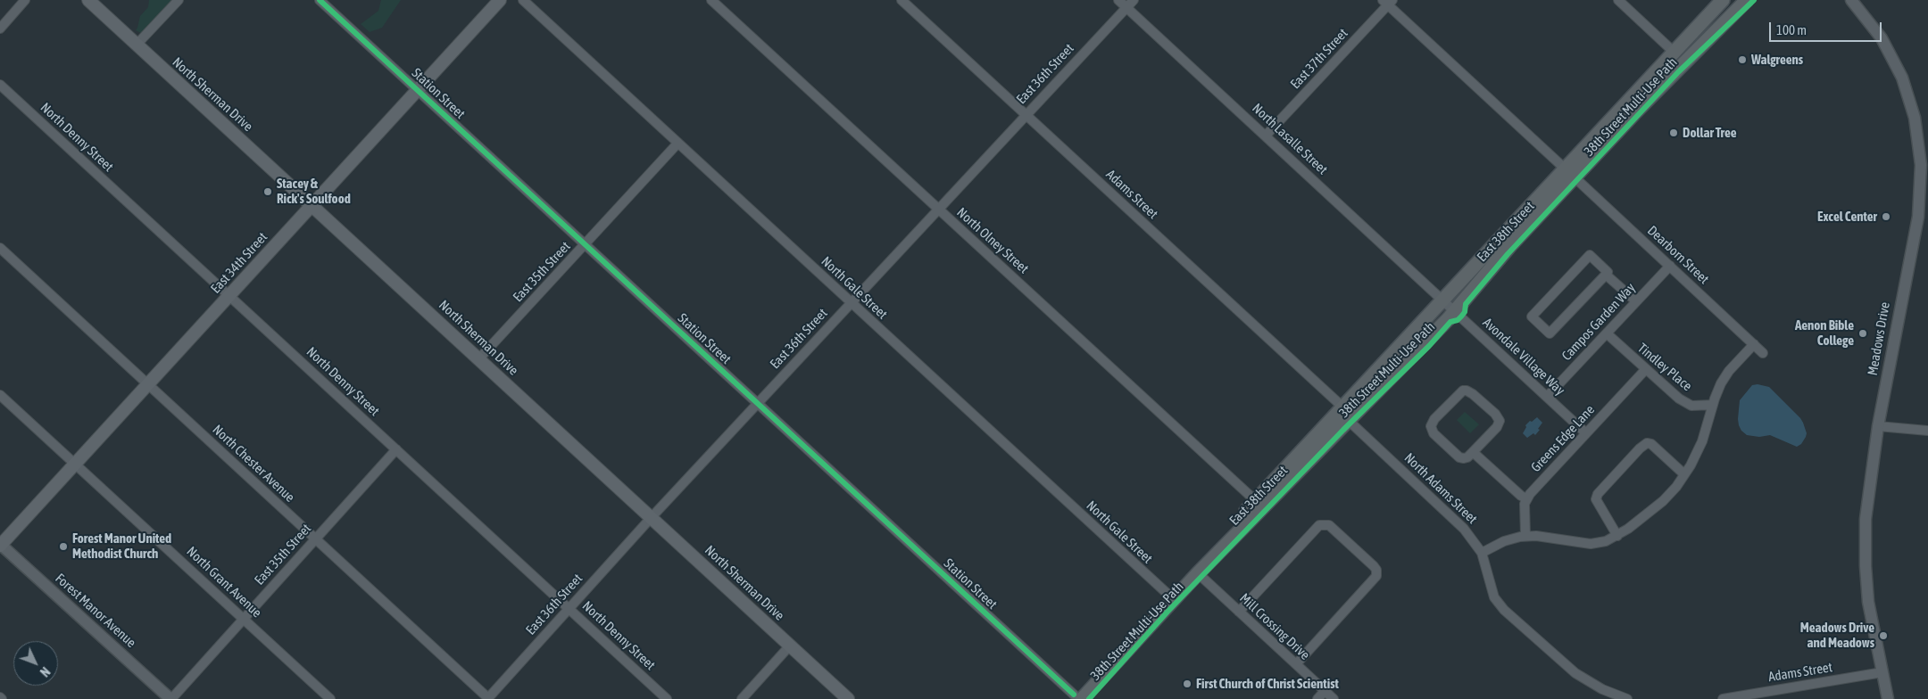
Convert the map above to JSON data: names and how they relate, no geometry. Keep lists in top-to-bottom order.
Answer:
{
  "streets": {
    "main road": ["North Sherman Drive", "East 38th Street", "East 34th Street"],
    "street": [
      "East 37th Street",
      "East 36th Street",
      "Station Street",
      "North Denny Street",
      "North Lasalle Street",
      "Adams Street",
      "North Olney Street",
      "Dearborn Street",
      "East 35th Street",
      "North Gale Street",
      "Campos Garden Way",
      "Meadows Drive",
      "Avondale Village Way",
      "Tindley Place",
      "Greens Edge Lane",
      "North Chester Avenue",
      "North Adams Street",
      "North Grant Avenue",
      "Forest Manor Avenue",
      "Mill Crossing Drive"
    ],
    "cycle path": ["38th Street Multi-Use Path"]
  },
  "crossings": [
    ["East 37th Street", "North Lasalle Street"],
    ["East 37th Street", "Dearborn Street"],
    ["East 36th Street", "Station Street"],
    ["East 36th Street", "North Sherman Drive"],
    ["East 36th Street", "North Denny Street"],
    ["East 36th Street", "North Lasalle Street"],
    ["East 36th Street", "Adams Street"],
    ["East 36th Street", "North Olney Street"],
    ["East 36th Street", "North Gale Street"],
    ["East 36th Street", "North Chester Avenue"],
    ["Station Street", "East 38th Street"],
    ["Station Street", "East 34th Street"],
    ["Station Street", "East 35th Street"],
    ["North Sherman Drive", "East 34th Street"],
    ["North Sherman Drive", "East 35th Street"],
    ["North Denny Street", "East 34th Street"],
    ["North Denny Street", "East 35th Street"],
    ["North Lasalle Street", "East 38th Street"],
    ["North Lasalle Street", "Avondale Village Way"],
    ["Adams Street", "East 38th Street"],
    ["Adams Street", "Meadows Drive"],
    ["Adams Street", "North Adams Street"],
    ["East 38th Street", "North Olney Street"],
    ["East 38th Street", "Dearborn Street"],
    ["East 38th Street", "North Gale Street"],
    ["East 38th Street", "Avondale Village Way"],
    ["East 38th Street", "North Adams Street"],
    ["East 38th Street", "Mill Crossing Drive"],
    ["Dearborn Street", "Campos Garden Way"],
    ["East 34th Street", "North Chester Avenue"],
    ["East 34th Street", "North Grant Avenue"],
    ["East 34th Street", "Forest Manor Avenue"],
    ["East 35th Street", "North Gale Street"],
    ["East 35th Street", "North Chester Avenue"],
    ["East 35th Street", "North Grant Avenue"],
    ["East 35th Street", "Forest Manor Avenue"],
    ["Campos Garden Way", "Avondale Village Way"],
    ["Campos Garden Way", "Tindley Place"],
    ["Avondale Village Way", "Greens Edge Lane"],
    ["Tindley Place", "Greens Edge Lane"]
  ],
  "places": [
    "Walgreens",
    "Dollar Tree",
    "Stacey & Rick's Soulfood",
    "Excel Center",
    "Aenon Bible College",
    "Forest Manor United Methodist Church",
    "Meadows Drive and Meadows",
    "First Church of Christ Scientist"
  ],
  "scale_bar": "100 m",
  "north": "bottom right"
}
